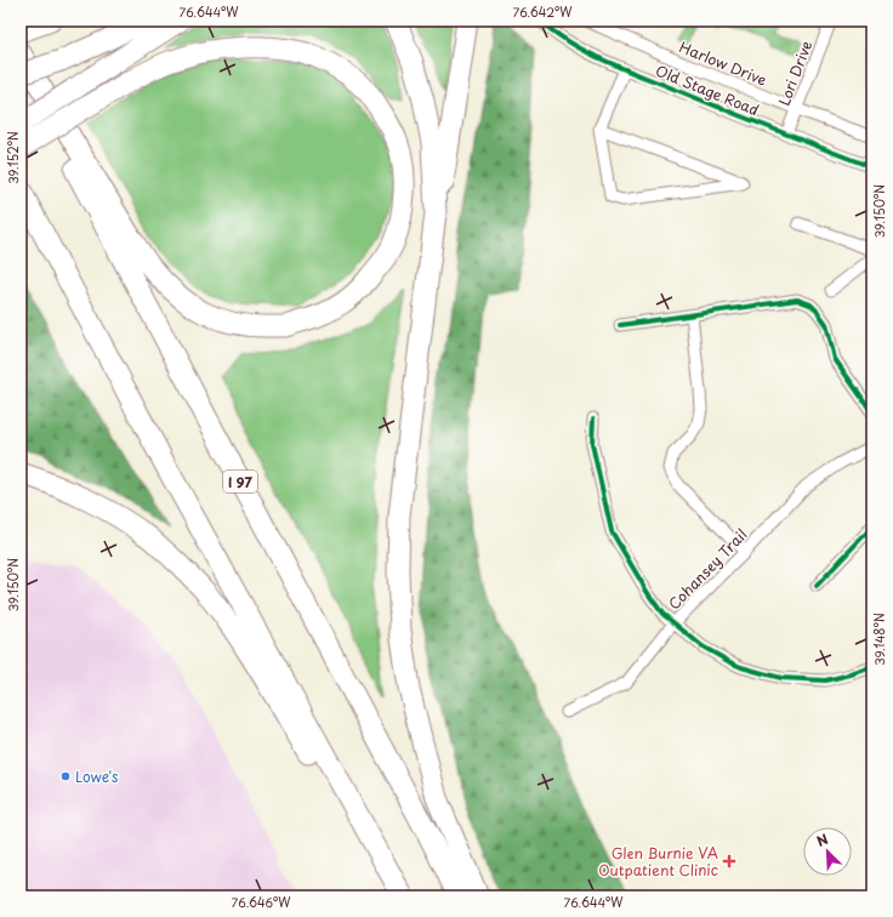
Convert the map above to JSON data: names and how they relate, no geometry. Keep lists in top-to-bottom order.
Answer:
{
  "streets": {
    "highway": ["I 97"],
    "street": [
      "Harlow Drive",
      "Lori Drive",
      "Old Stage Road",
      "Cohansey Trail"
    ]
  },
  "crossings": [
    ["Harlow Drive", "Lori Drive"],
    ["Lori Drive", "Old Stage Road"]
  ],
  "places": {
    "other": ["Lowe's"],
    "health": ["Glen Burnie VA Outpatient Clinic"]
  },
  "north": "top left",
  "coordinates": [
    "76.644°W",
    "76.642°W",
    "39.152°N",
    "39.150°N",
    "39.148°N",
    "76.646°W"
  ]
}
